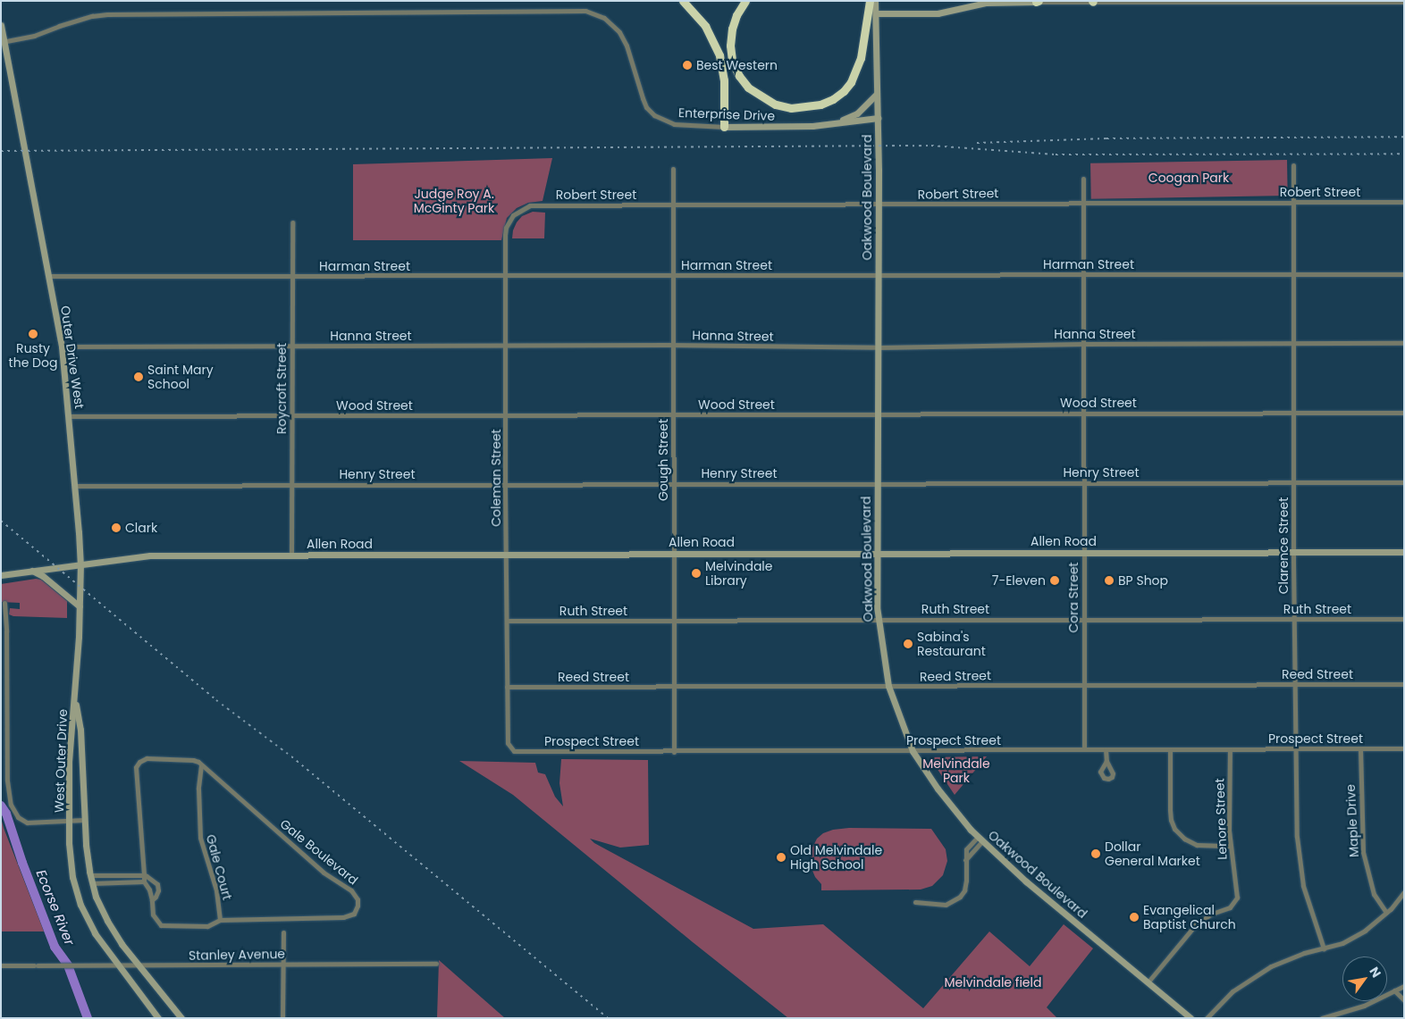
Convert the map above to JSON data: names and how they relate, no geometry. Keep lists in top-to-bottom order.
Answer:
{
  "streets": {
    "main road": [
      "Enterprise Drive",
      "Oakwood Boulevard",
      "Outer Drive West",
      "Allen Road",
      "West Outer Drive"
    ],
    "street": [
      "Robert Street",
      "Harman Street",
      "Hanna Street",
      "Roycroft Street",
      "Wood Street",
      "Gough Street",
      "Henry Street",
      "Coleman Street",
      "Clarence Street",
      "Cora Street",
      "Ruth Street",
      "Reed Street",
      "Prospect Street",
      "Lenore Street",
      "Maple Drive",
      "Gale Boulevard",
      "Gale Court",
      "Stanley Avenue"
    ]
  },
  "crossings": [
    ["Enterprise Drive", "Oakwood Boulevard"],
    ["Enterprise Drive", "Outer Drive West"],
    ["Robert Street", "Oakwood Boulevard"],
    ["Robert Street", "Gough Street"],
    ["Robert Street", "Coleman Street"],
    ["Robert Street", "Clarence Street"],
    ["Robert Street", "Cora Street"],
    ["Oakwood Boulevard", "Harman Street"],
    ["Oakwood Boulevard", "Hanna Street"],
    ["Oakwood Boulevard", "Wood Street"],
    ["Oakwood Boulevard", "Henry Street"],
    ["Oakwood Boulevard", "Allen Road"],
    ["Oakwood Boulevard", "Ruth Street"],
    ["Oakwood Boulevard", "Reed Street"],
    ["Oakwood Boulevard", "Prospect Street"],
    ["Oakwood Boulevard", "Lenore Street"],
    ["Harman Street", "Outer Drive West"],
    ["Harman Street", "Roycroft Street"],
    ["Harman Street", "Gough Street"],
    ["Harman Street", "Coleman Street"],
    ["Harman Street", "Clarence Street"],
    ["Harman Street", "Cora Street"],
    ["Hanna Street", "Outer Drive West"],
    ["Hanna Street", "Roycroft Street"],
    ["Hanna Street", "Gough Street"],
    ["Hanna Street", "Coleman Street"],
    ["Hanna Street", "Clarence Street"],
    ["Hanna Street", "Cora Street"],
    ["Outer Drive West", "Wood Street"],
    ["Outer Drive West", "Henry Street"],
    ["Outer Drive West", "Allen Road"],
    ["Outer Drive West", "West Outer Drive"],
    ["Roycroft Street", "Wood Street"],
    ["Roycroft Street", "Henry Street"],
    ["Roycroft Street", "Allen Road"],
    ["Wood Street", "Gough Street"],
    ["Wood Street", "Coleman Street"],
    ["Wood Street", "Clarence Street"],
    ["Wood Street", "Cora Street"],
    ["Gough Street", "Henry Street"],
    ["Gough Street", "Allen Road"],
    ["Gough Street", "Ruth Street"],
    ["Gough Street", "Reed Street"],
    ["Gough Street", "Prospect Street"],
    ["Henry Street", "Coleman Street"],
    ["Henry Street", "Clarence Street"],
    ["Henry Street", "Cora Street"],
    ["Coleman Street", "Allen Road"],
    ["Coleman Street", "Ruth Street"],
    ["Coleman Street", "Reed Street"],
    ["Coleman Street", "Prospect Street"],
    ["Allen Road", "Clarence Street"],
    ["Allen Road", "Cora Street"],
    ["Clarence Street", "Ruth Street"],
    ["Clarence Street", "Reed Street"],
    ["Clarence Street", "Prospect Street"],
    ["Cora Street", "Ruth Street"],
    ["Cora Street", "Reed Street"],
    ["Cora Street", "Prospect Street"],
    ["Prospect Street", "Lenore Street"],
    ["Prospect Street", "Maple Drive"],
    ["West Outer Drive", "Stanley Avenue"],
    ["Gale Boulevard", "Gale Court"]
  ],
  "water": ["Ecorse River"],
  "parks": [
    "Coogan Park",
    "Judge Roy A. McGinty Park",
    "Melvindale Park",
    "Melvindale field"
  ],
  "places": [
    "Best Western",
    "Rusty the Dog",
    "Saint Mary School",
    "Clark",
    "Melvindale Library",
    "7-Eleven",
    "BP Shop",
    "Sabina's Restaurant",
    "Dollar General Market",
    "Old Melvindale High School",
    "Evangelical Baptist Church"
  ],
  "north": "top right"
}
